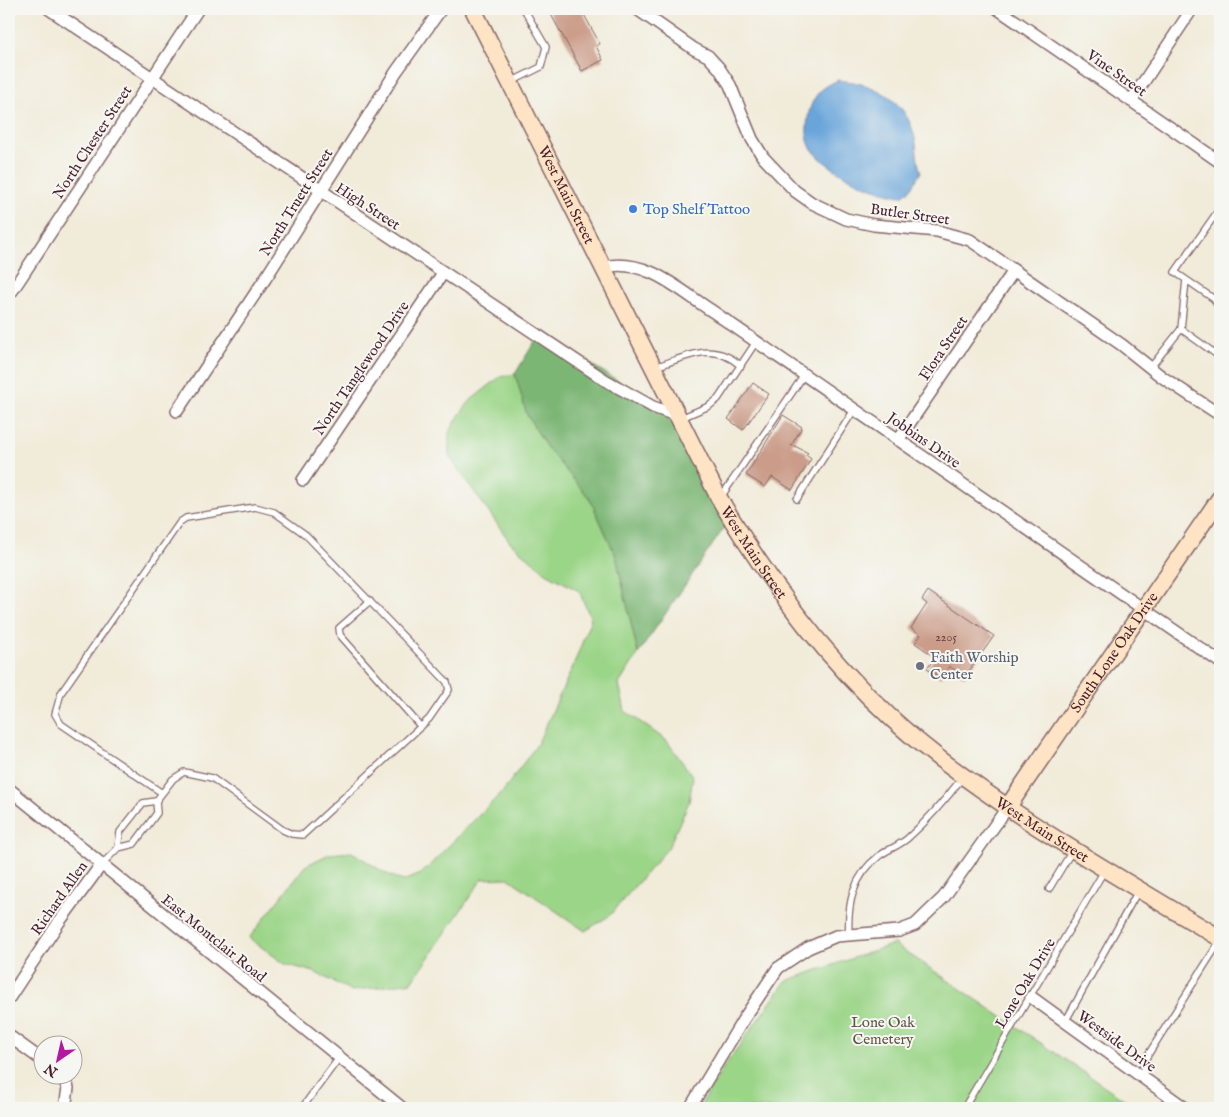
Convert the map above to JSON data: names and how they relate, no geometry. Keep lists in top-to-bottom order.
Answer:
{
  "streets": {
    "main road": ["West Main Street", "South Lone Oak Drive"],
    "street": [
      "Vine Street",
      "North Chester Street",
      "North Truett Street",
      "High Street",
      "Butler Street",
      "Flora Street",
      "North Tanglewood Drive",
      "Jobbins Drive",
      "Richard Allen",
      "East Montclair Road",
      "Westside Drive"
    ],
    "lane": ["Lone Oak Drive"]
  },
  "crossings": [
    ["North Chester Street", "High Street"],
    ["West Main Street", "High Street"],
    ["West Main Street", "Jobbins Drive"],
    ["West Main Street", "South Lone Oak Drive"],
    ["West Main Street", "Lone Oak Drive"],
    ["North Truett Street", "High Street"],
    ["High Street", "North Tanglewood Drive"],
    ["Butler Street", "Flora Street"],
    ["Flora Street", "Jobbins Drive"],
    ["Jobbins Drive", "South Lone Oak Drive"],
    ["Richard Allen", "East Montclair Road"],
    ["Lone Oak Drive", "Westside Drive"]
  ],
  "parks": ["Lone Oak Cemetery"],
  "places": ["Top Shelf Tattoo", "Faith Worship Center"],
  "house_numbers": ["2205"],
  "north": "bottom left"
}
